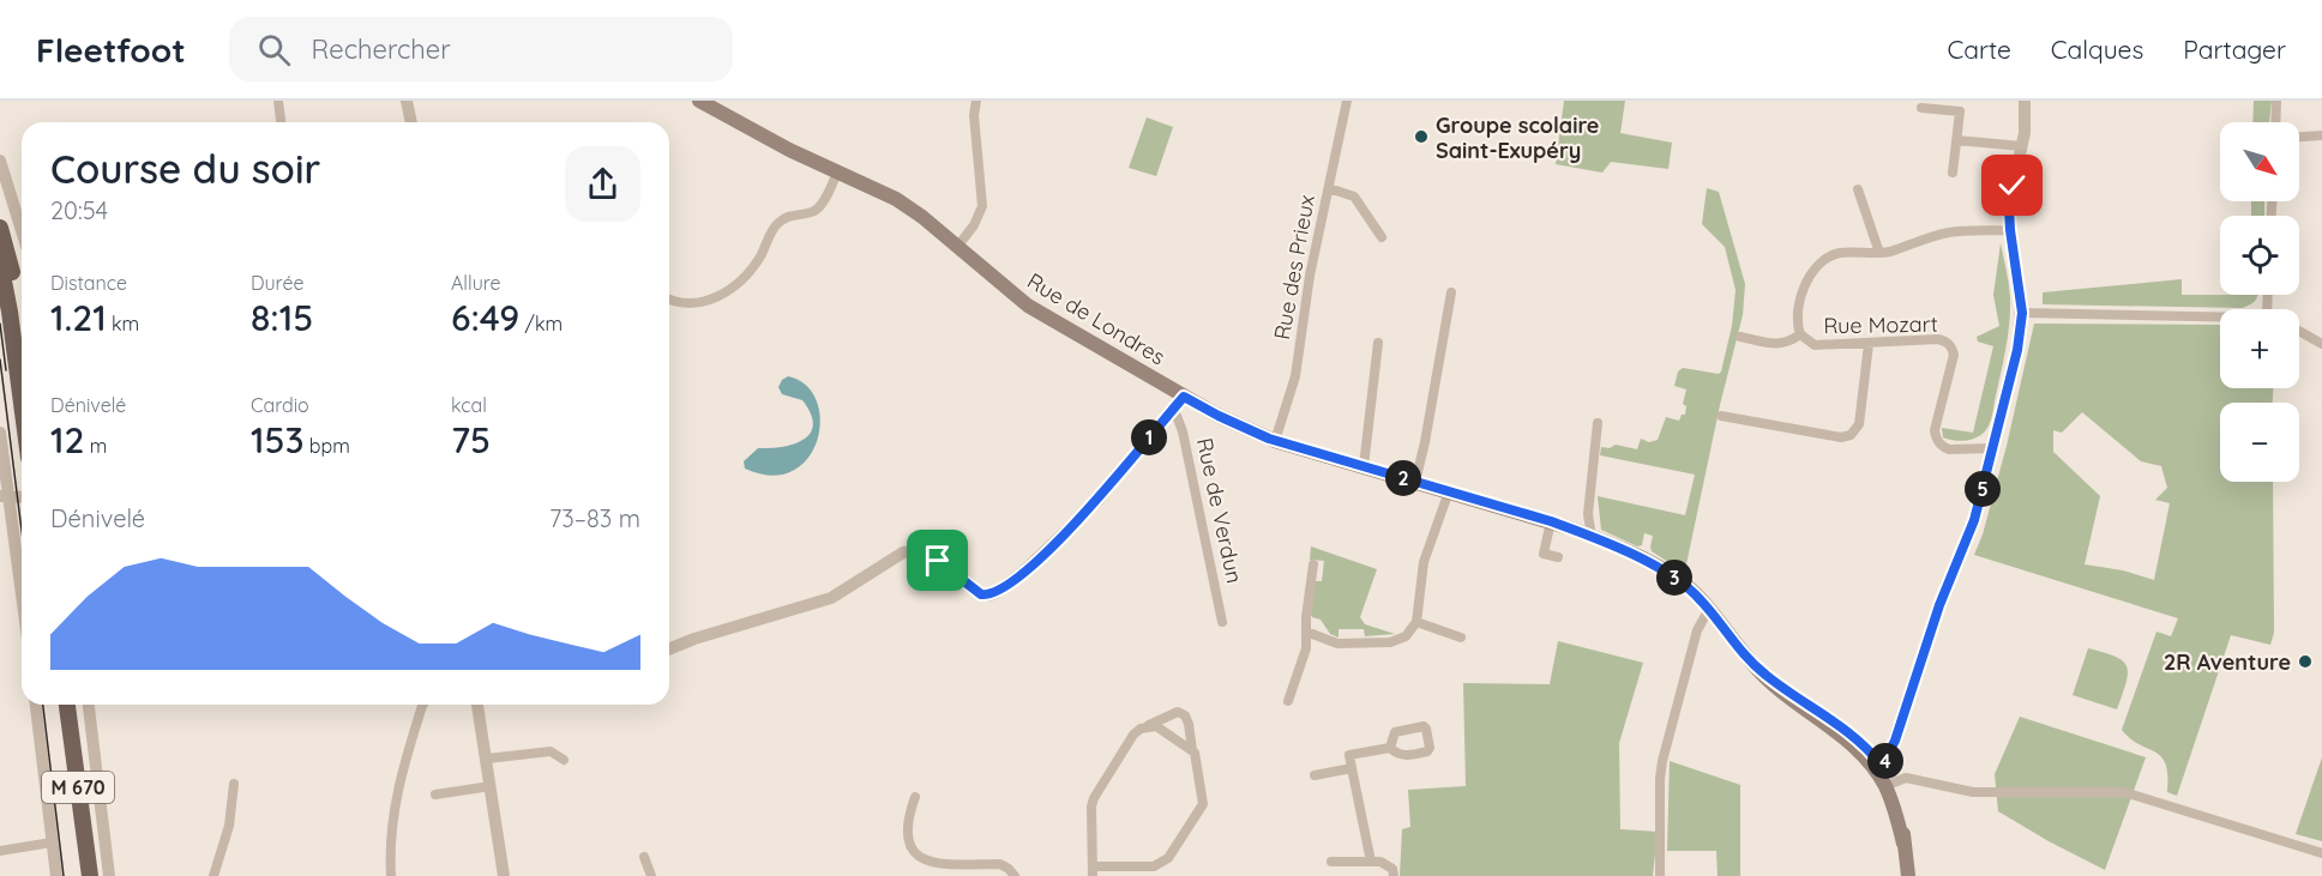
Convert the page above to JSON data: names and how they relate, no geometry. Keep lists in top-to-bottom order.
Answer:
{
  "streets": {
    "main road": ["Rue de Londres", "M 670"],
    "street": ["Rue des Prieux", "Rue Mozart", "Rue de Verdun"]
  },
  "crossings": [
    ["Rue des Prieux", "Rue de Londres"]
  ],
  "places": ["Groupe scolaire Saint-Exupéry", "2R Aventure"],
  "north": "bottom right",
  "page": {
    "header": "Fleetfoot",
    "search": "Rechercher",
    "nav": ["Carte", "Calques", "Partager"],
    "map_buttons": ["+", "−"],
    "heading": ["Course du soir", "20:54"],
    "stats": [
      ["Distance", "1.21 km"],
      ["Durée", "8:15"],
      ["Allure", "6:49 /km"],
      ["Dénivelé", "12 m"],
      ["Cardio", "153 bpm"],
      ["kcal", "75"]
    ],
    "pins": [
      "1",
      "2",
      "5",
      "3",
      "4"
    ],
    "chart": ["Dénivelé", "73–83 m"]
  }
}
